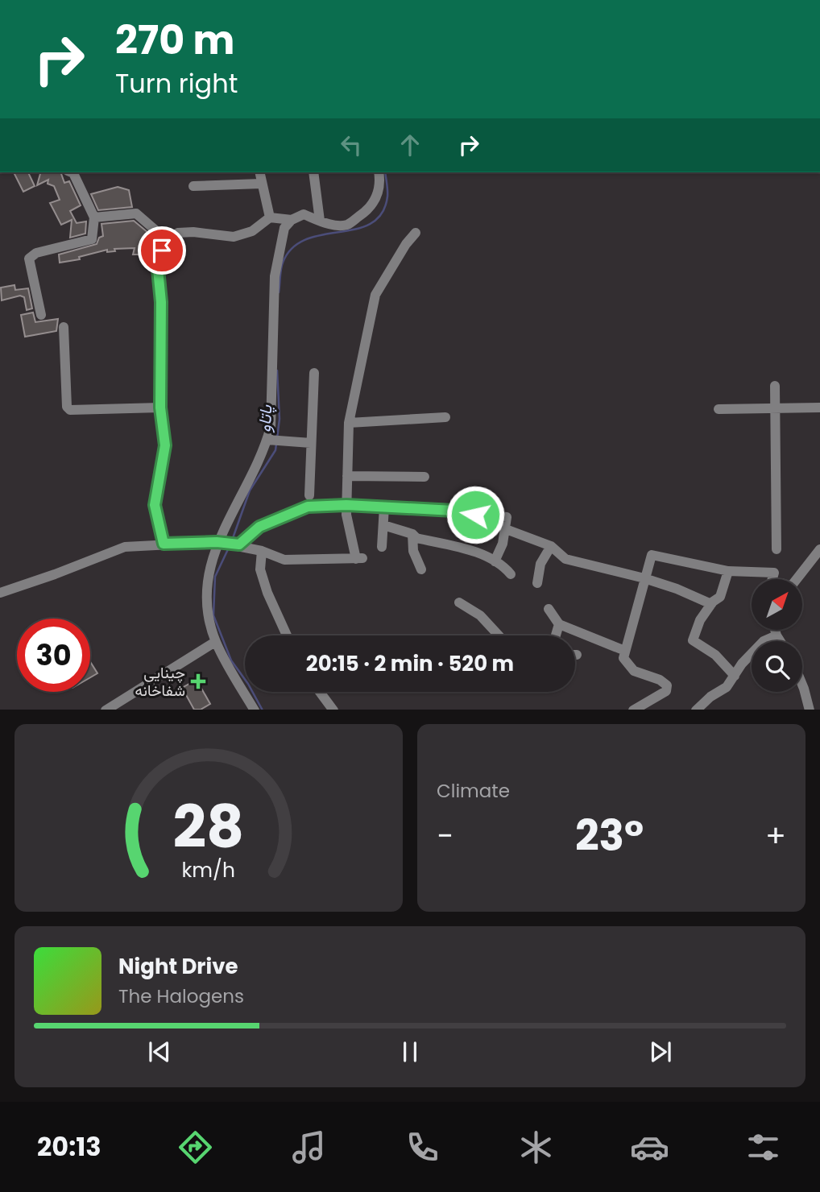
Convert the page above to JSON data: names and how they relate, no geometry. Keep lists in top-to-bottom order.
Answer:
{
  "water": ["پاتاو"],
  "places": {
    "health": ["چينايي شفاخانه"]
  },
  "north": "top right",
  "page": {
    "turn": ["270 m", "Turn right"],
    "limit": "30",
    "trip": "20:15 · 2 min · 520 m",
    "tile": "Climate",
    "heat": ["−", "23°", "+"],
    "song": ["Night Drive", "The Halogens"],
    "tabs": "20:13",
    "gauge": ["28", "km/h"]
  }
}
